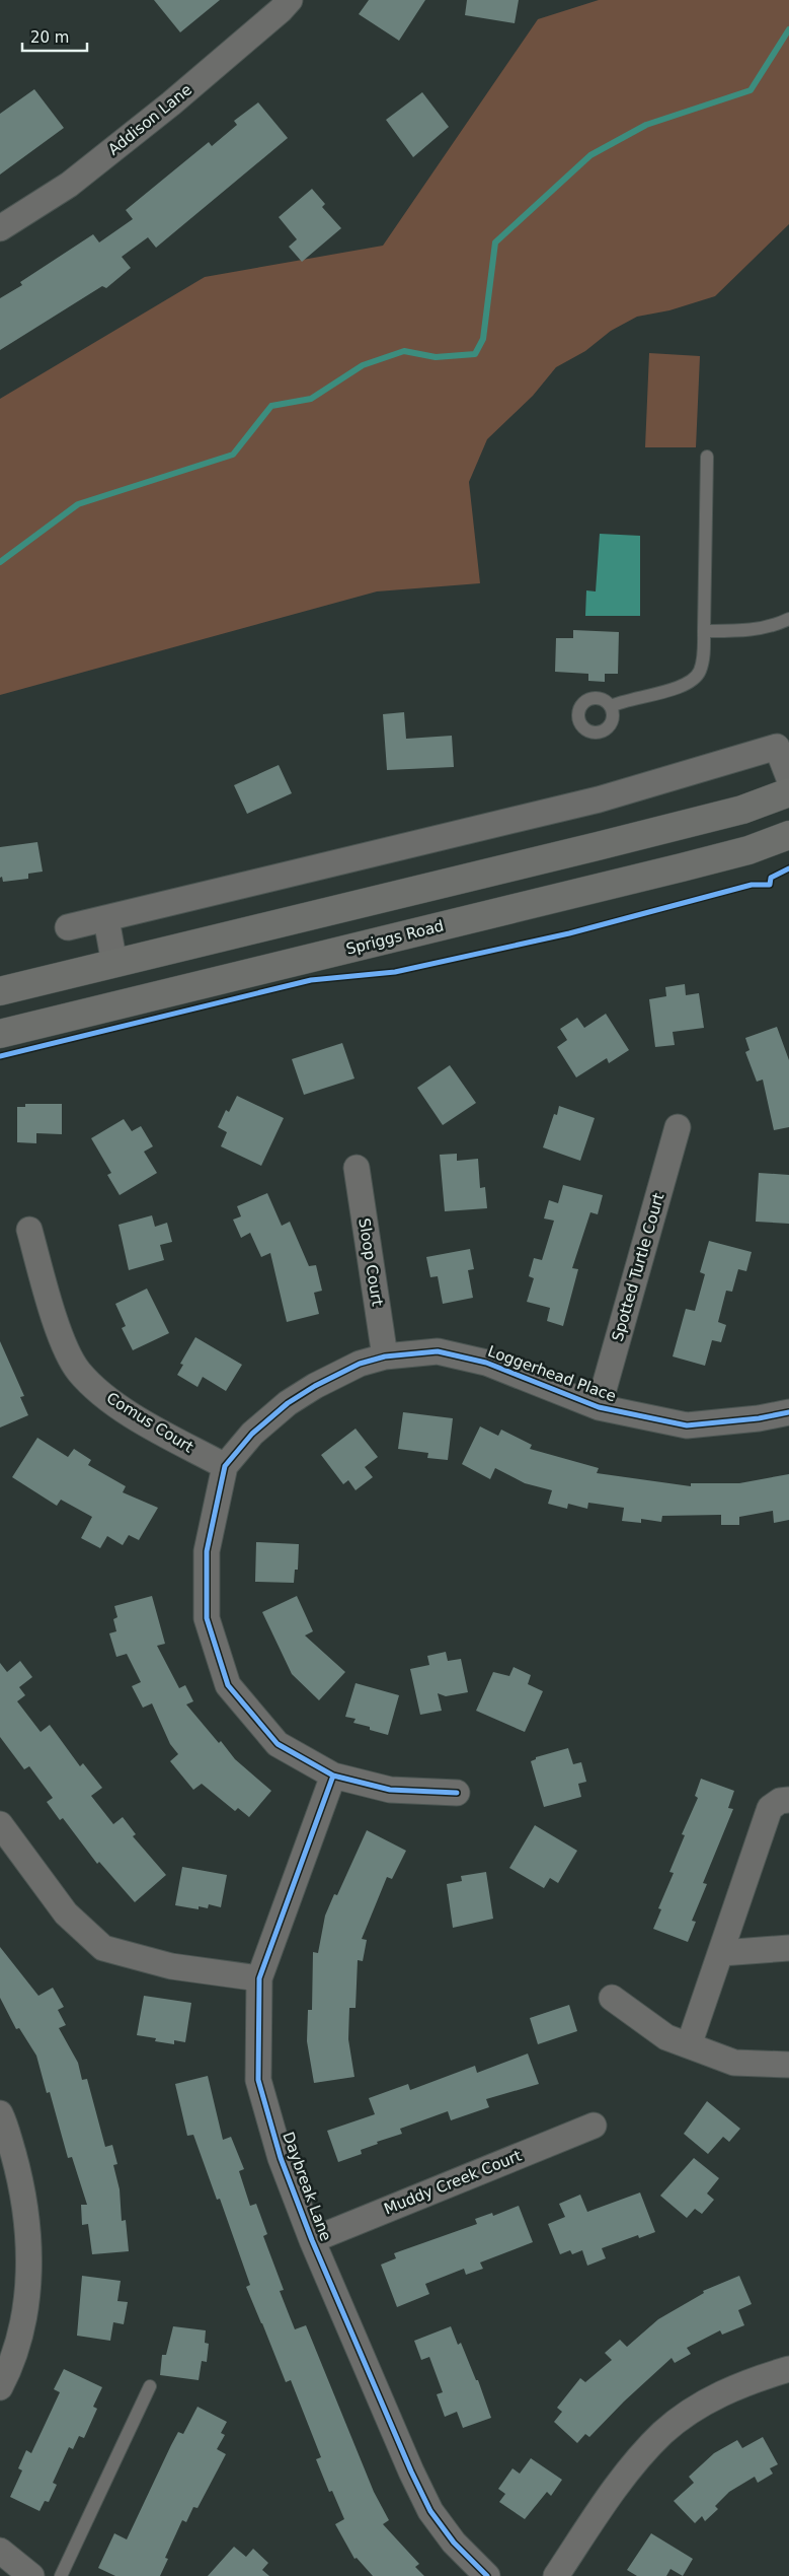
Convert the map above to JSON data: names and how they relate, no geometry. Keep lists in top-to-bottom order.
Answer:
{
  "streets": {
    "main road": ["Spriggs Road"],
    "street": [
      "Addison Lane",
      "Sloop Court",
      "Spotted Turtle Court",
      "Loggerhead Place",
      "Comus Court",
      "Muddy Creek Court",
      "Daybreak Lane"
    ]
  },
  "crossings": [
    ["Sloop Court", "Loggerhead Place"],
    ["Spotted Turtle Court", "Loggerhead Place"],
    ["Loggerhead Place", "Comus Court"],
    ["Loggerhead Place", "Daybreak Lane"],
    ["Muddy Creek Court", "Daybreak Lane"]
  ],
  "scale_bar": "20 m"
}
